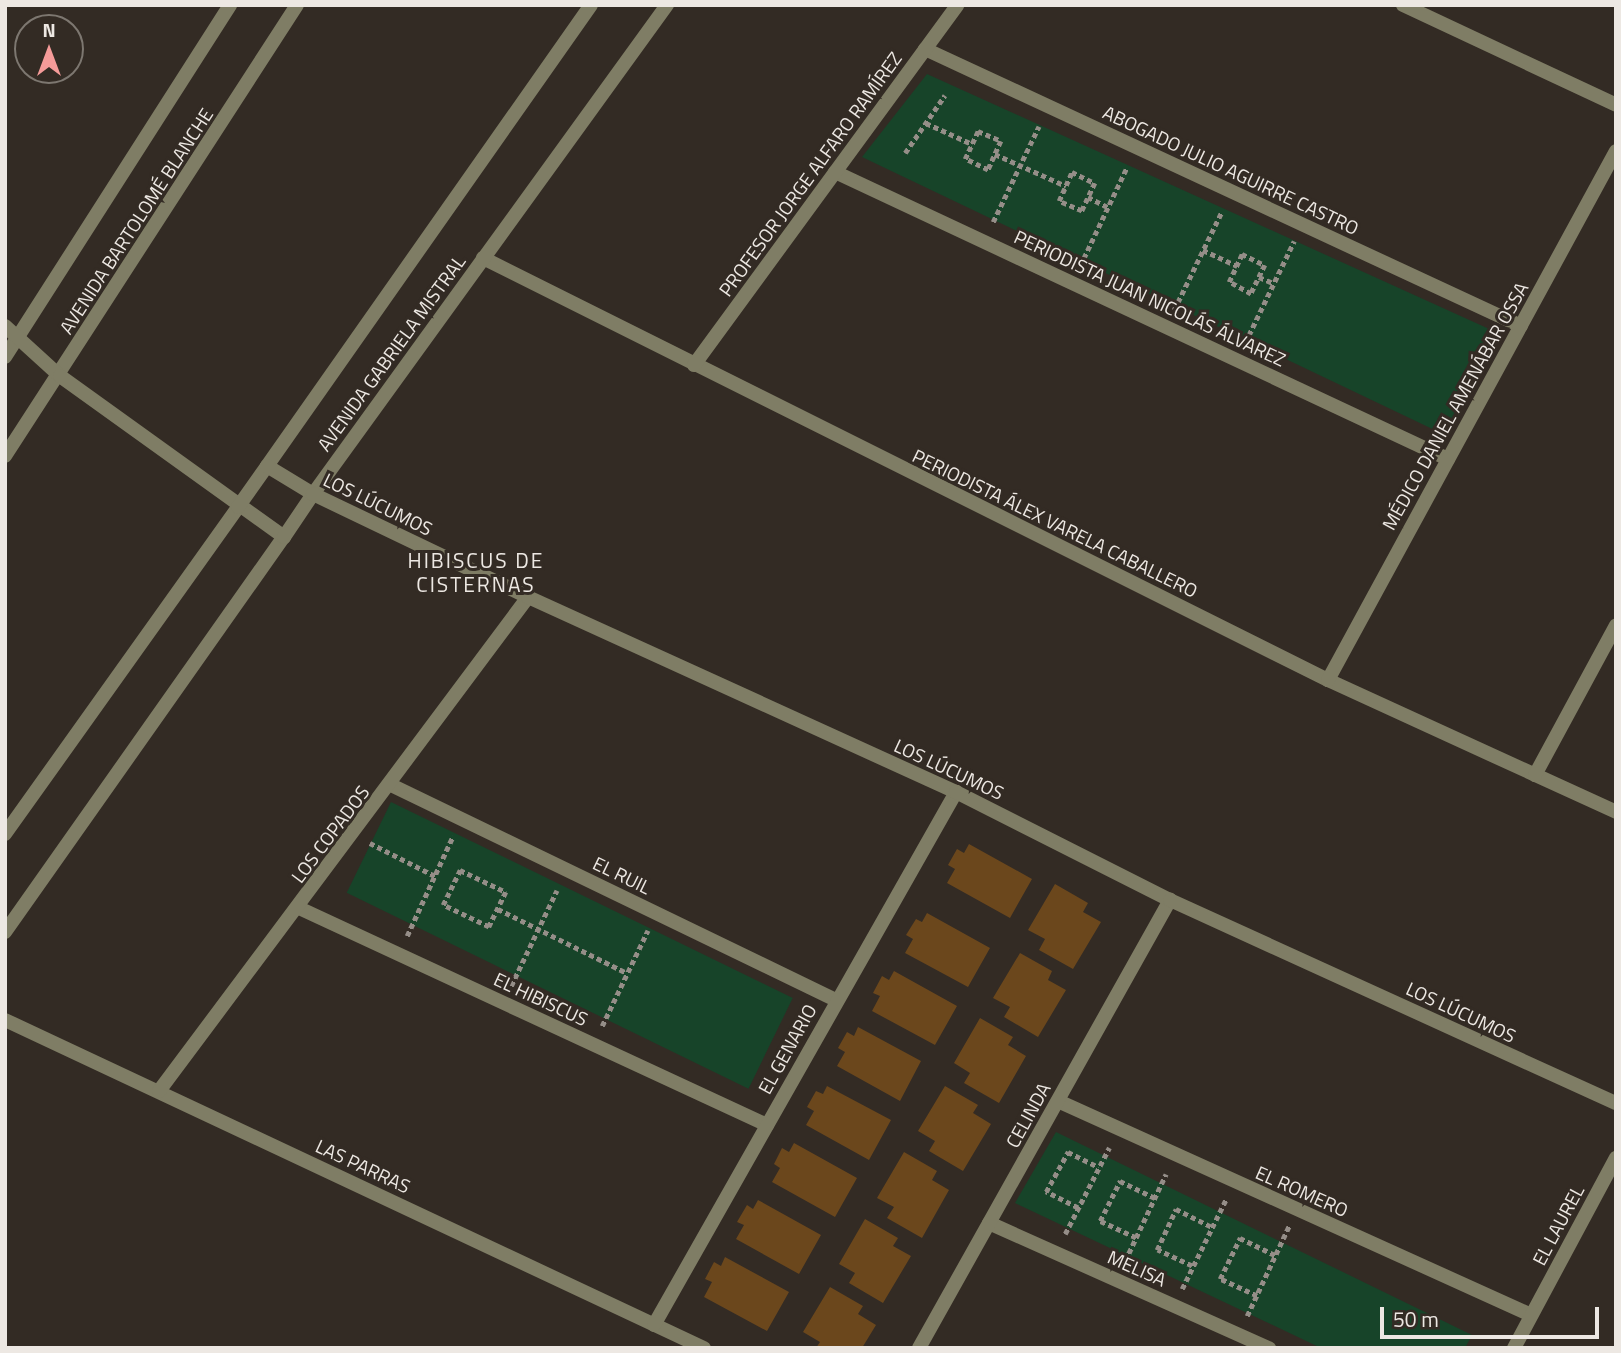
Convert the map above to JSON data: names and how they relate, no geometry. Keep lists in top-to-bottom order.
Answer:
{
  "streets": {
    "street": [
      "ABOGADO JULIO AGUIRRE CASTRO",
      "PROFESOR JORGE ALFARO RAMÍREZ",
      "AVENIDA BARTOLOMÉ BLANCHE",
      "PERIODISTA JUAN NICOLÁS ÁLVAREZ",
      "AVENIDA GABRIELA MISTRAL",
      "MÉDICO DANIEL AMENÁBAR OSSA",
      "LOS LÚCUMOS",
      "PERIODISTA ÁLEX VARELA CABALLERO",
      "LOS COPADOS",
      "EL RUIL",
      "EL HIBISCUS",
      "EL GENARIO",
      "CELINDA",
      "LAS PARRAS",
      "EL ROMERO",
      "EL LAUREL",
      "MELISA"
    ]
  },
  "crossings": [
    ["ABOGADO JULIO AGUIRRE CASTRO", "PROFESOR JORGE ALFARO RAMÍREZ"],
    ["ABOGADO JULIO AGUIRRE CASTRO", "MÉDICO DANIEL AMENÁBAR OSSA"],
    ["PROFESOR JORGE ALFARO RAMÍREZ", "PERIODISTA JUAN NICOLÁS ÁLVAREZ"],
    ["PROFESOR JORGE ALFARO RAMÍREZ", "PERIODISTA ÁLEX VARELA CABALLERO"],
    ["PERIODISTA JUAN NICOLÁS ÁLVAREZ", "MÉDICO DANIEL AMENÁBAR OSSA"],
    ["AVENIDA GABRIELA MISTRAL", "LOS LÚCUMOS"],
    ["AVENIDA GABRIELA MISTRAL", "PERIODISTA ÁLEX VARELA CABALLERO"],
    ["MÉDICO DANIEL AMENÁBAR OSSA", "PERIODISTA ÁLEX VARELA CABALLERO"],
    ["LOS LÚCUMOS", "LOS COPADOS"],
    ["LOS LÚCUMOS", "EL GENARIO"],
    ["LOS LÚCUMOS", "CELINDA"],
    ["LOS COPADOS", "EL RUIL"],
    ["LOS COPADOS", "EL HIBISCUS"],
    ["LOS COPADOS", "LAS PARRAS"],
    ["EL RUIL", "EL GENARIO"],
    ["EL HIBISCUS", "EL GENARIO"],
    ["EL GENARIO", "LAS PARRAS"],
    ["CELINDA", "EL ROMERO"],
    ["CELINDA", "MELISA"],
    ["EL ROMERO", "EL LAUREL"]
  ],
  "districts": ["HIBISCUS DE CISTERNAS"],
  "scale_bar": "50 m",
  "north": "top"
}
